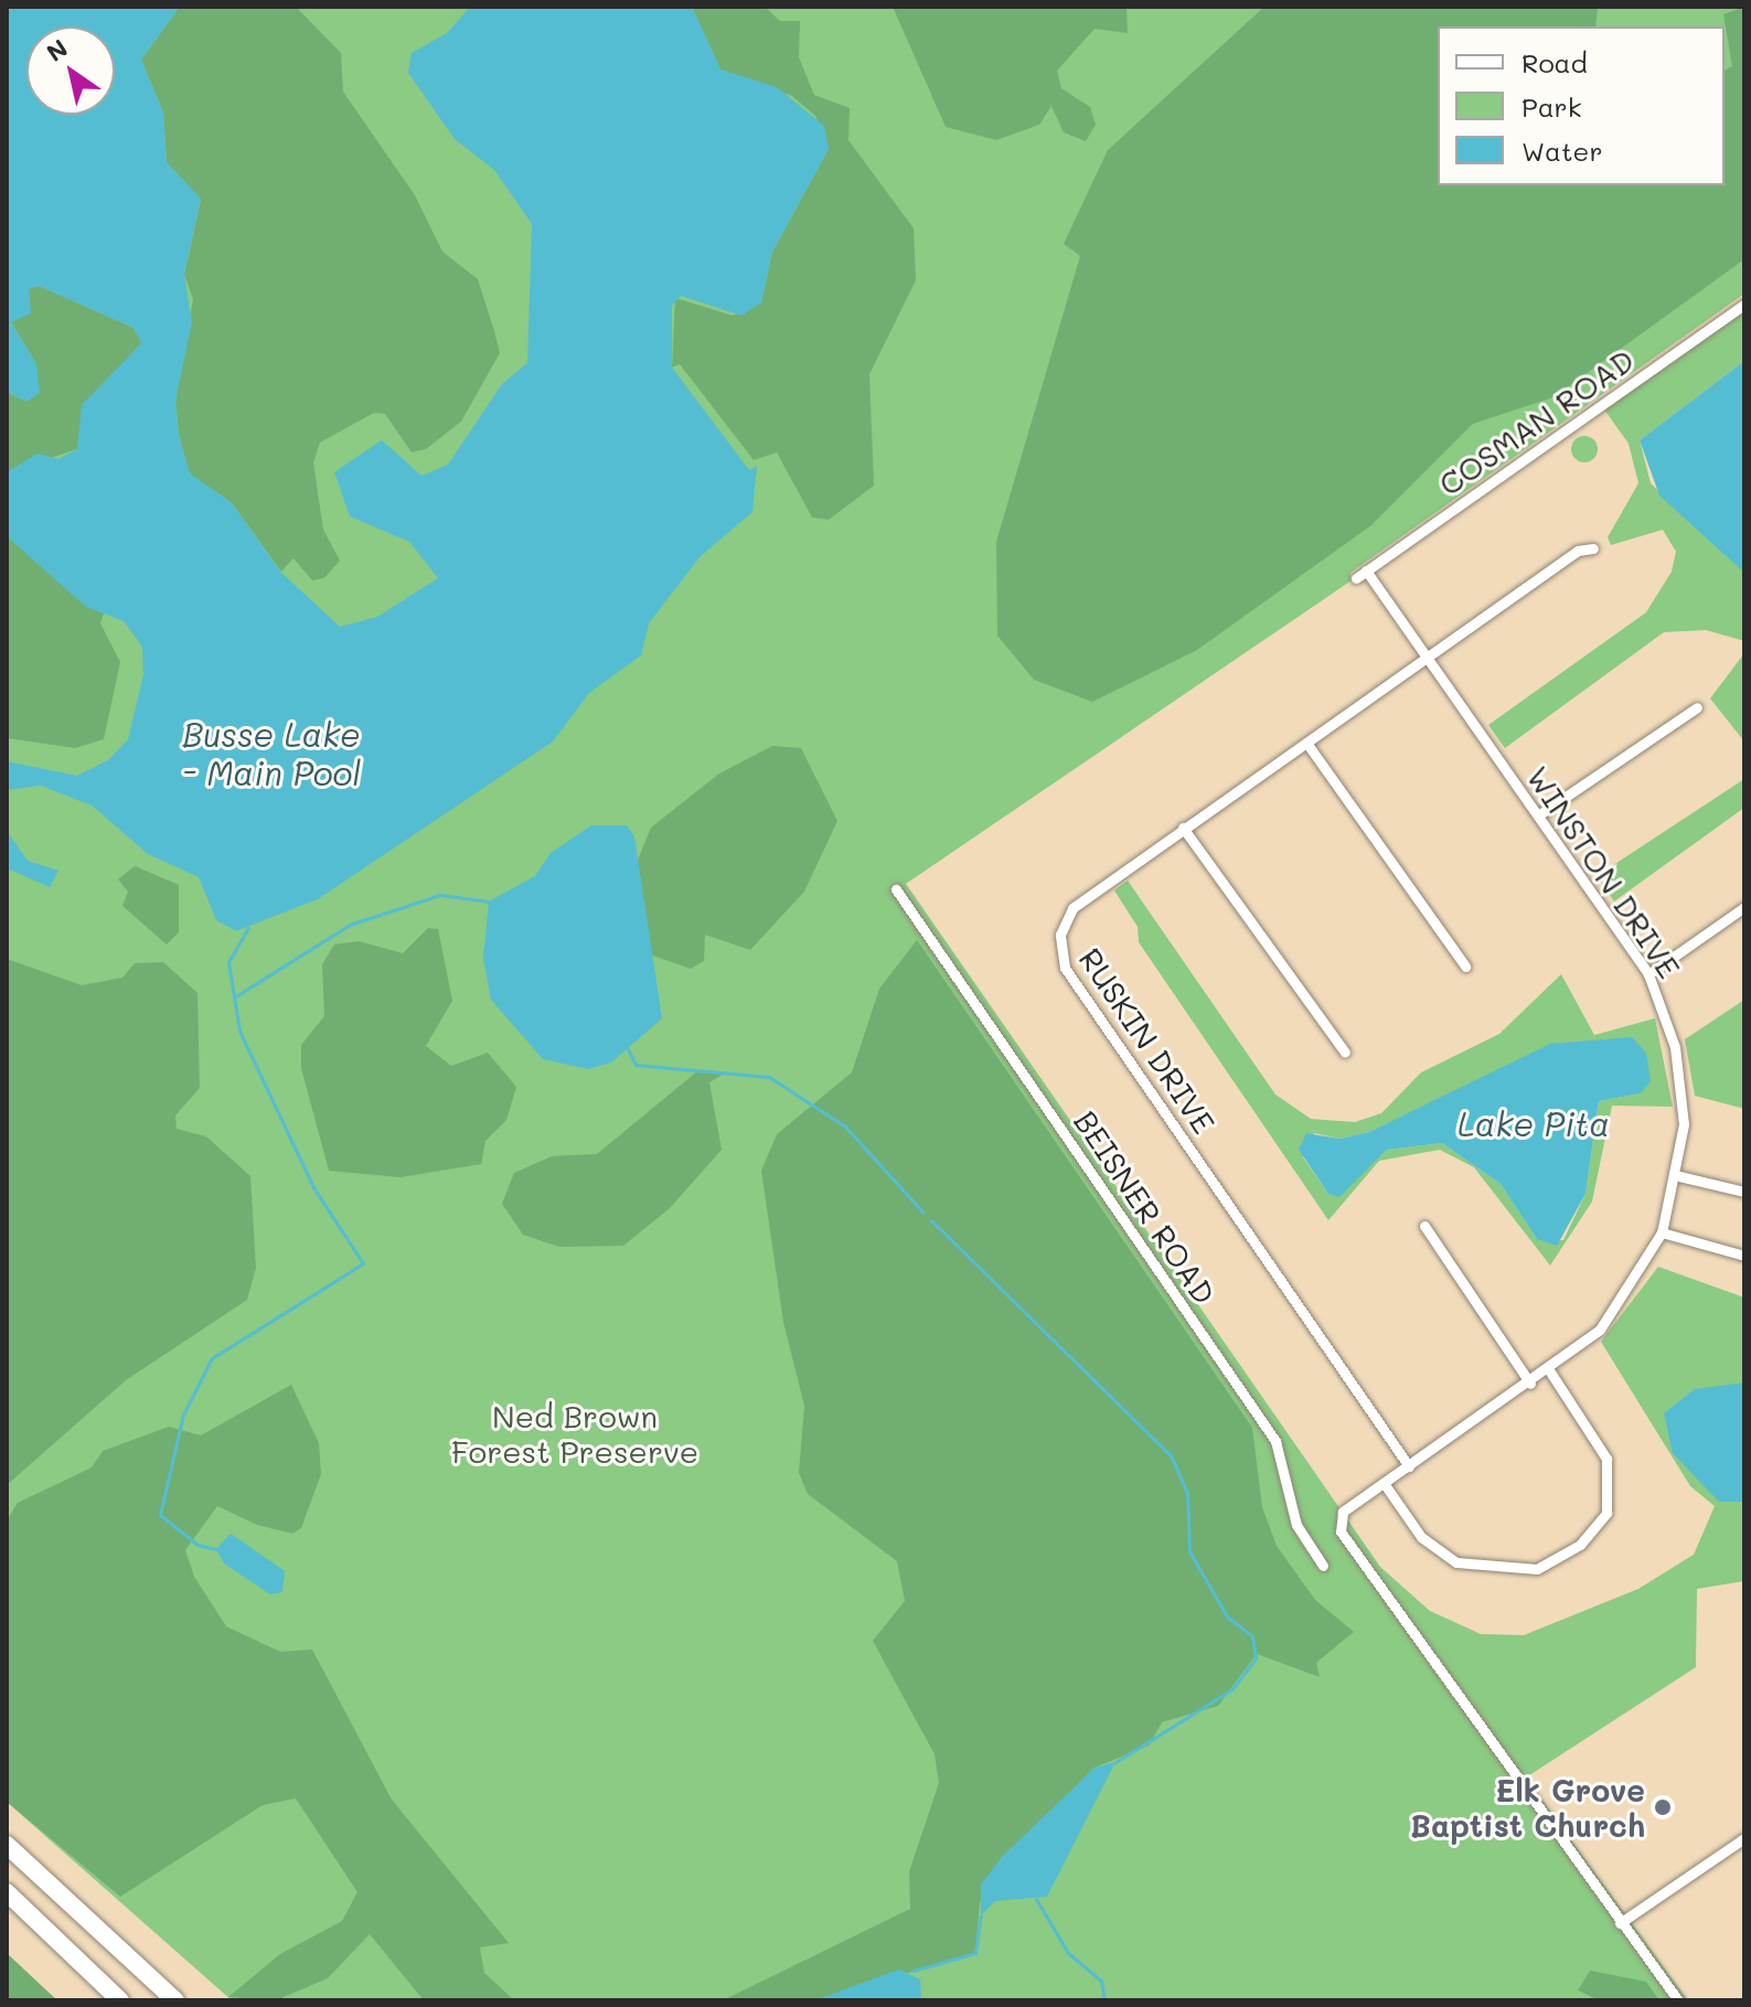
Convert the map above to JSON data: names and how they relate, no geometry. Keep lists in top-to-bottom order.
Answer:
{
  "streets": {
    "street": [
      "COSMAN ROAD",
      "WINSTON DRIVE",
      "RUSKIN DRIVE",
      "BEISNER ROAD"
    ]
  },
  "crossings": [
    ["COSMAN ROAD", "WINSTON DRIVE"],
    ["WINSTON DRIVE", "RUSKIN DRIVE"]
  ],
  "water": ["Busse Lake - Main Pool", "Lake Pita"],
  "parks": ["Ned Brown Forest Preserve"],
  "places": ["Elk Grove Baptist Church"],
  "legend": ["Road", "Park", "Water"],
  "north": "top left"
}
